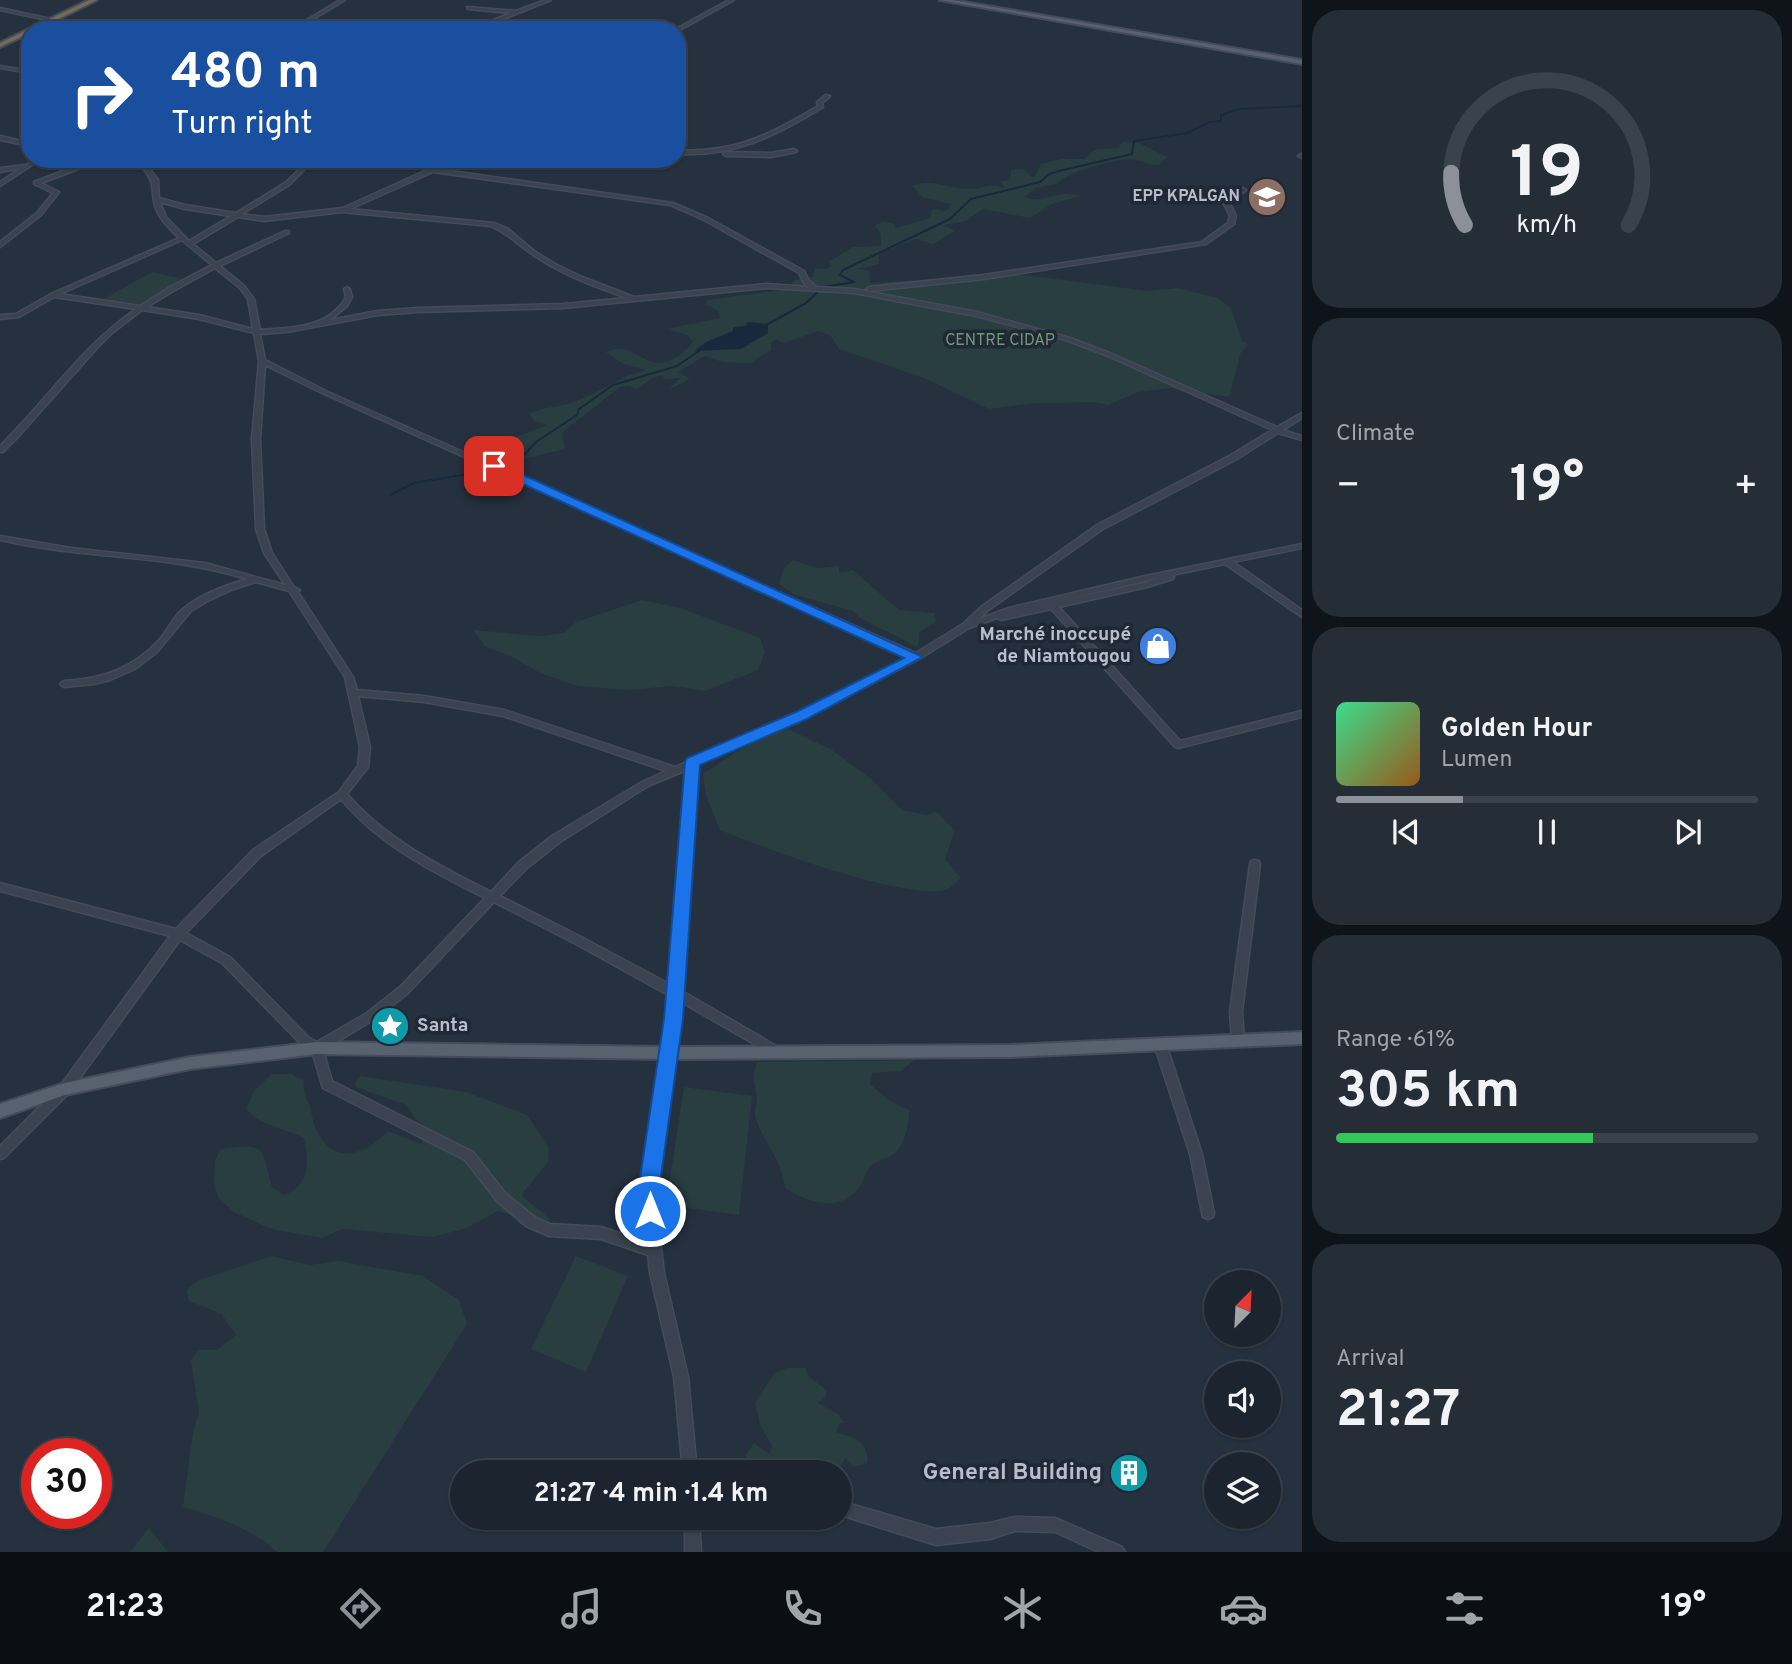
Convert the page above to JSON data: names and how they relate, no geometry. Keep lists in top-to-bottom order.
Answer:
{
  "parks": ["CENTRE CIDAP"],
  "places": {
    "school or university": ["EPP KPALGAN"],
    "shop": ["Marché inoccupé de Niamtougou"],
    "place": ["Santa"],
    "building": ["General Building"]
  },
  "north": "top right",
  "page": {
    "turn": ["480 m", "Turn right"],
    "tile": [
      "Climate",
      ["Range · 61%", "305 km"],
      ["Arrival", "21:27"]
    ],
    "heat": ["−", "19°", "+"],
    "song": ["Golden Hour", "Lumen"],
    "limit": "30",
    "trip": "21:27 · 4 min · 1.4 km",
    "tabs": ["21:23", "19°"],
    "gauge": ["19", "km/h"]
  }
}
